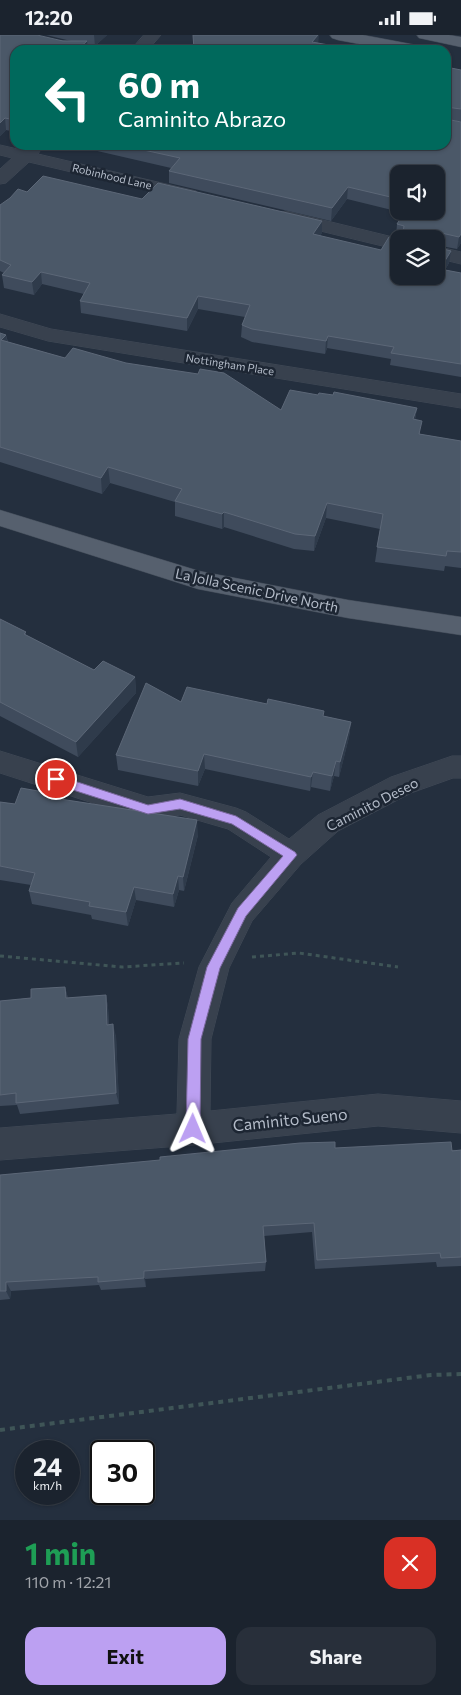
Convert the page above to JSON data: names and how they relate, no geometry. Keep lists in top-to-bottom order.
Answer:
{
  "streets": {
    "main road": ["La Jolla Scenic Drive North"],
    "street": [
      "Robinhood Lane",
      "Nottingham Place",
      "Caminito Deseo",
      "Caminito Sueno"
    ]
  },
  "crossings": [
    ["Caminito Deseo", "Caminito Sueno"]
  ],
  "page": {
    "status": "12:20",
    "turn": ["60 m", "Caminito Abrazo"],
    "speed": "24 km/h",
    "limit": "30",
    "heading": ["1 min", "110 m · 12:21"],
    "buttons": ["Exit", "Share"]
  }
}
